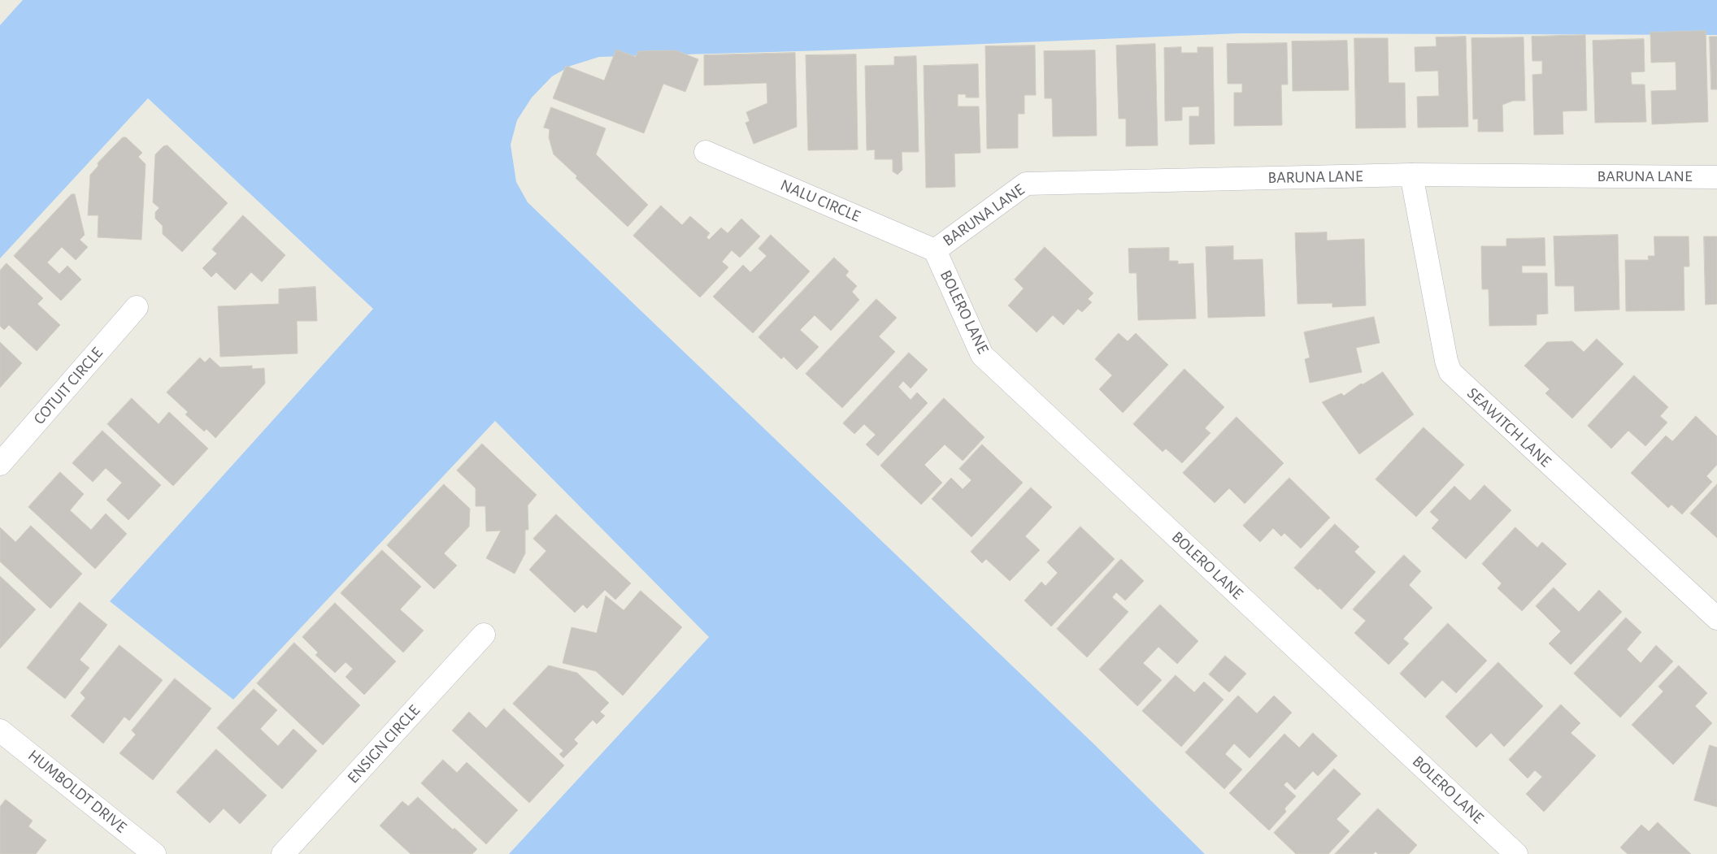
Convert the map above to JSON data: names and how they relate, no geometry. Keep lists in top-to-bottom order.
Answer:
{
  "streets": {
    "street": [
      "BARUNA LANE",
      "NALU CIRCLE",
      "BOLERO LANE",
      "COTUIT CIRCLE",
      "SEAWITCH LANE",
      "ENSIGN CIRCLE",
      "HUMBOLDT DRIVE"
    ]
  },
  "crossings": [
    ["BARUNA LANE", "NALU CIRCLE"],
    ["BARUNA LANE", "BOLERO LANE"],
    ["BARUNA LANE", "SEAWITCH LANE"],
    ["NALU CIRCLE", "BOLERO LANE"]
  ]
}
